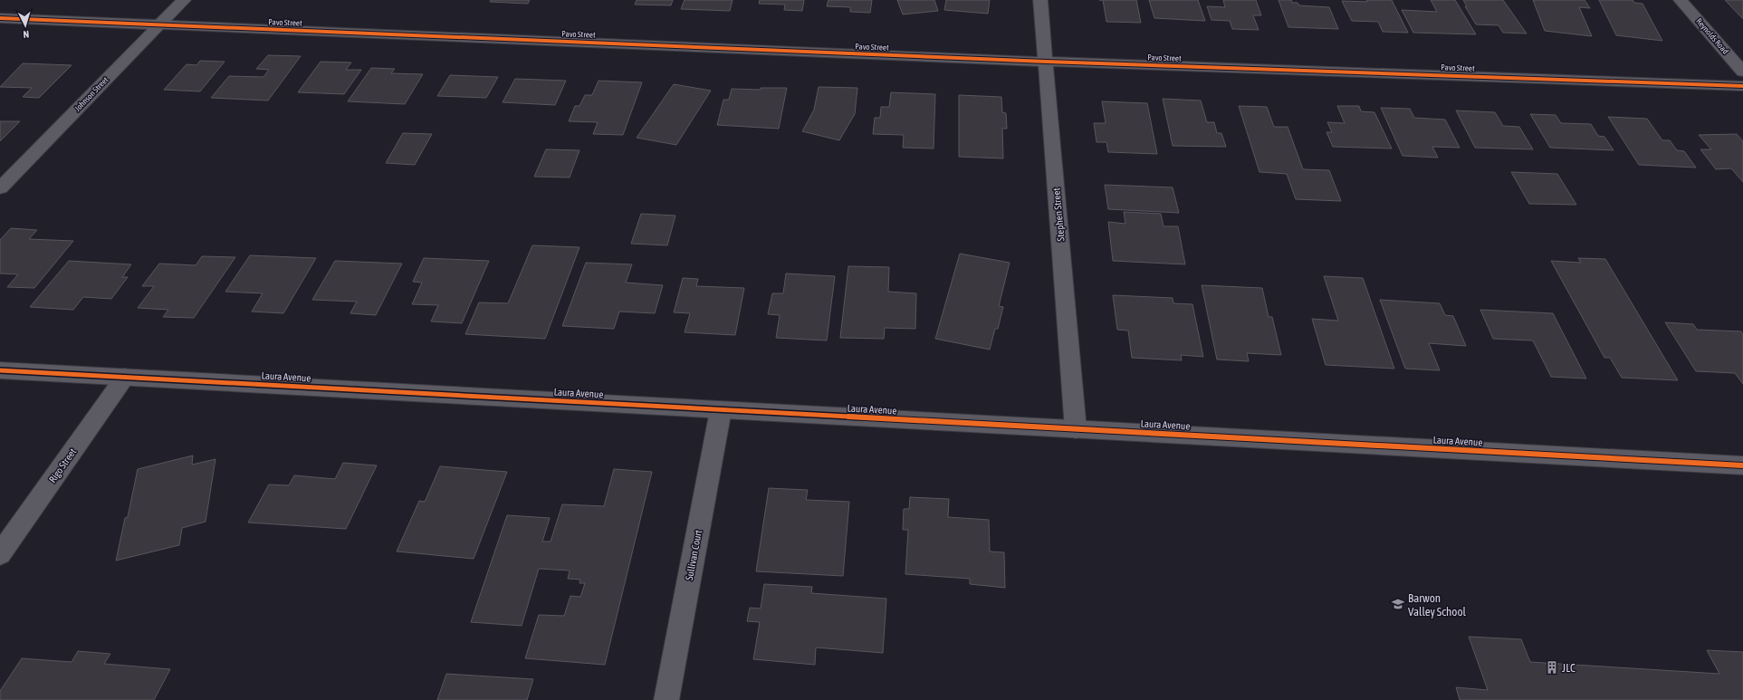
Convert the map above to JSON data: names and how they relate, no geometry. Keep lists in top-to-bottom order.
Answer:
{
  "streets": {
    "street": [
      "Pavo Street",
      "Reynolds Road",
      "Johnson Street",
      "Stephen Street",
      "Laura Avenue",
      "Rigo Street",
      "Sullivan Court"
    ]
  },
  "crossings": [
    ["Pavo Street", "Johnson Street"],
    ["Pavo Street", "Stephen Street"],
    ["Stephen Street", "Laura Avenue"],
    ["Laura Avenue", "Rigo Street"],
    ["Laura Avenue", "Sullivan Court"]
  ],
  "places": {
    "school or university": ["Barwon Valley School"],
    "building": ["JLC"]
  },
  "north": "bottom"
}
